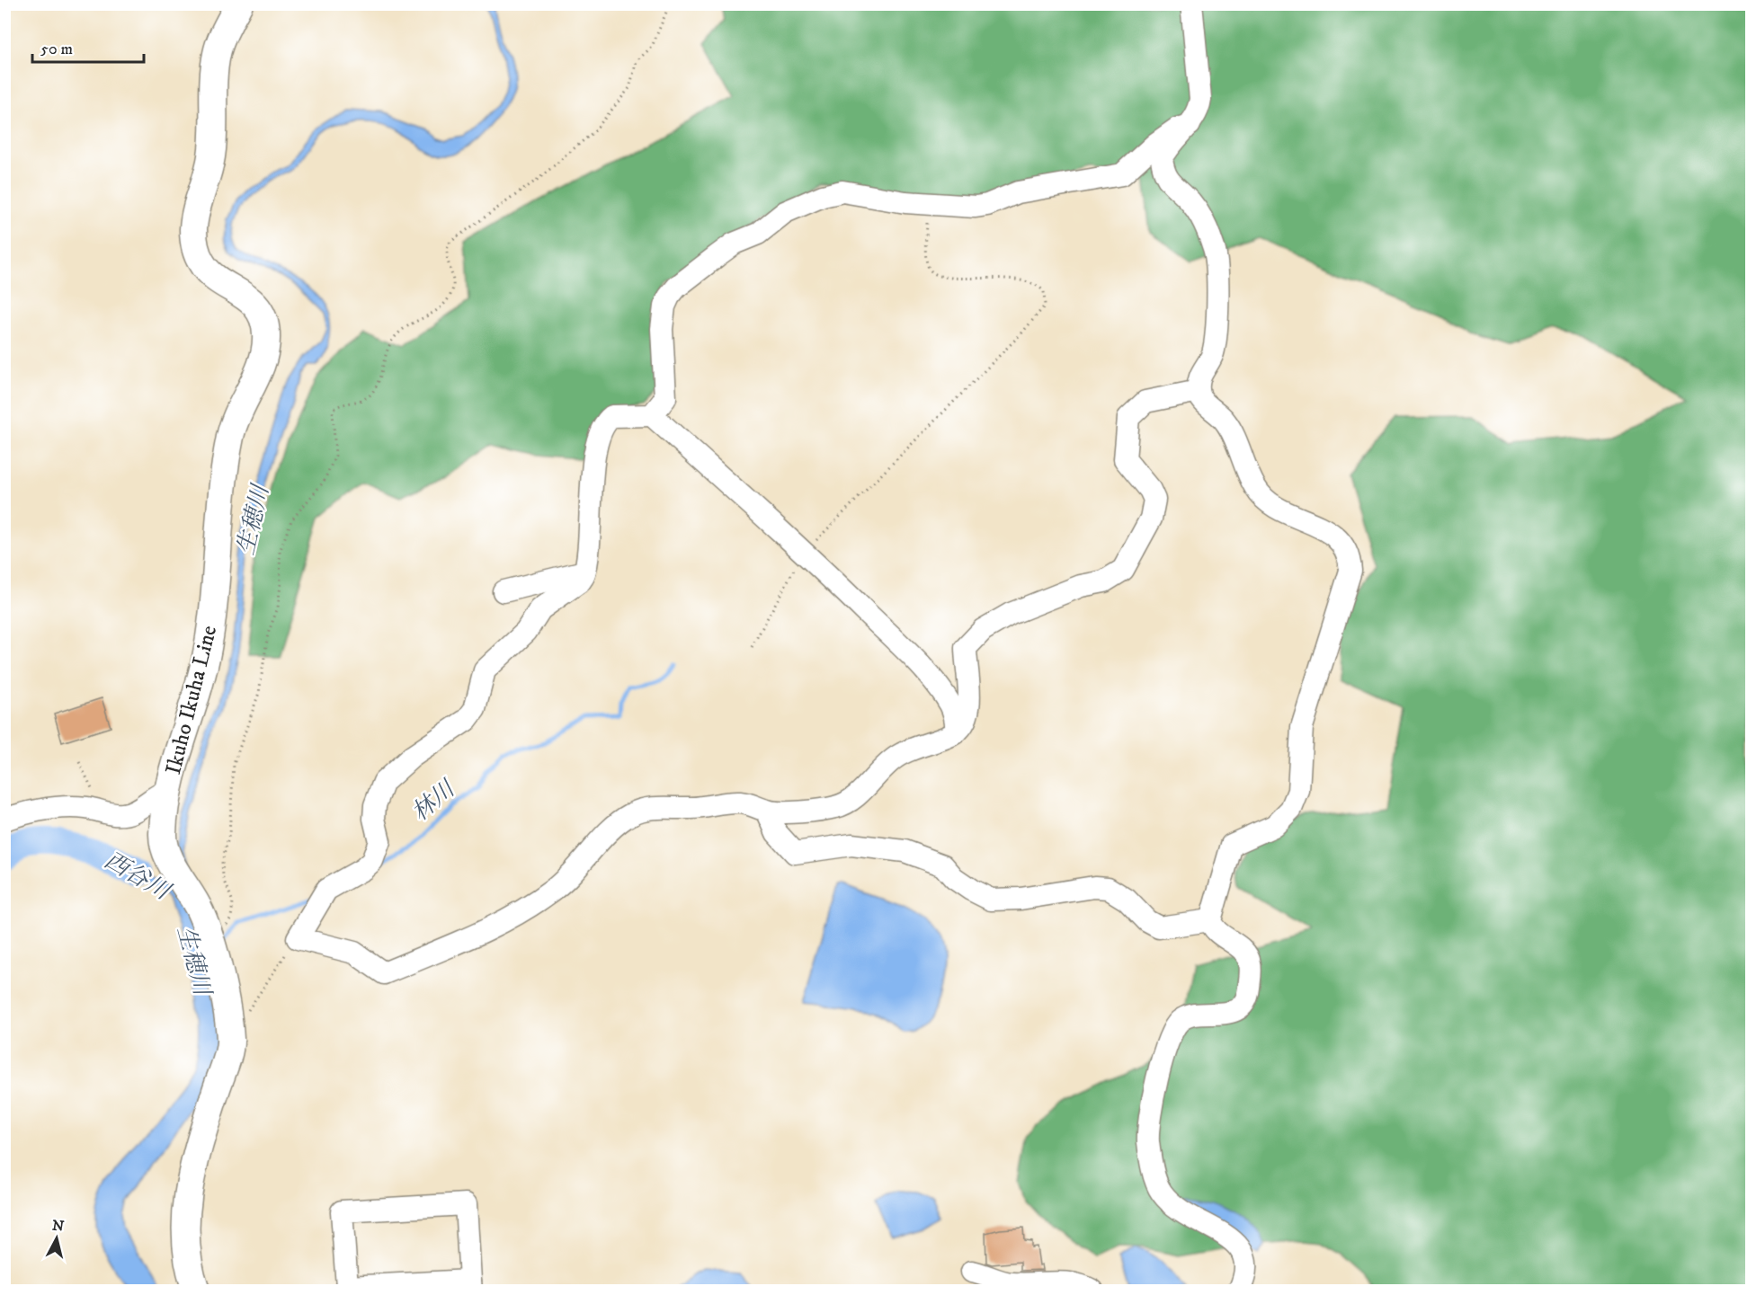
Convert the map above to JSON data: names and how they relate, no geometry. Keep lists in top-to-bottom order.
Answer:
{
  "streets": {
    "main road": ["Ikuho Ikuha Line"]
  },
  "water": ["生穂川", "林川", "西谷川"],
  "scale_bar": "50 m",
  "north": "top"
}
